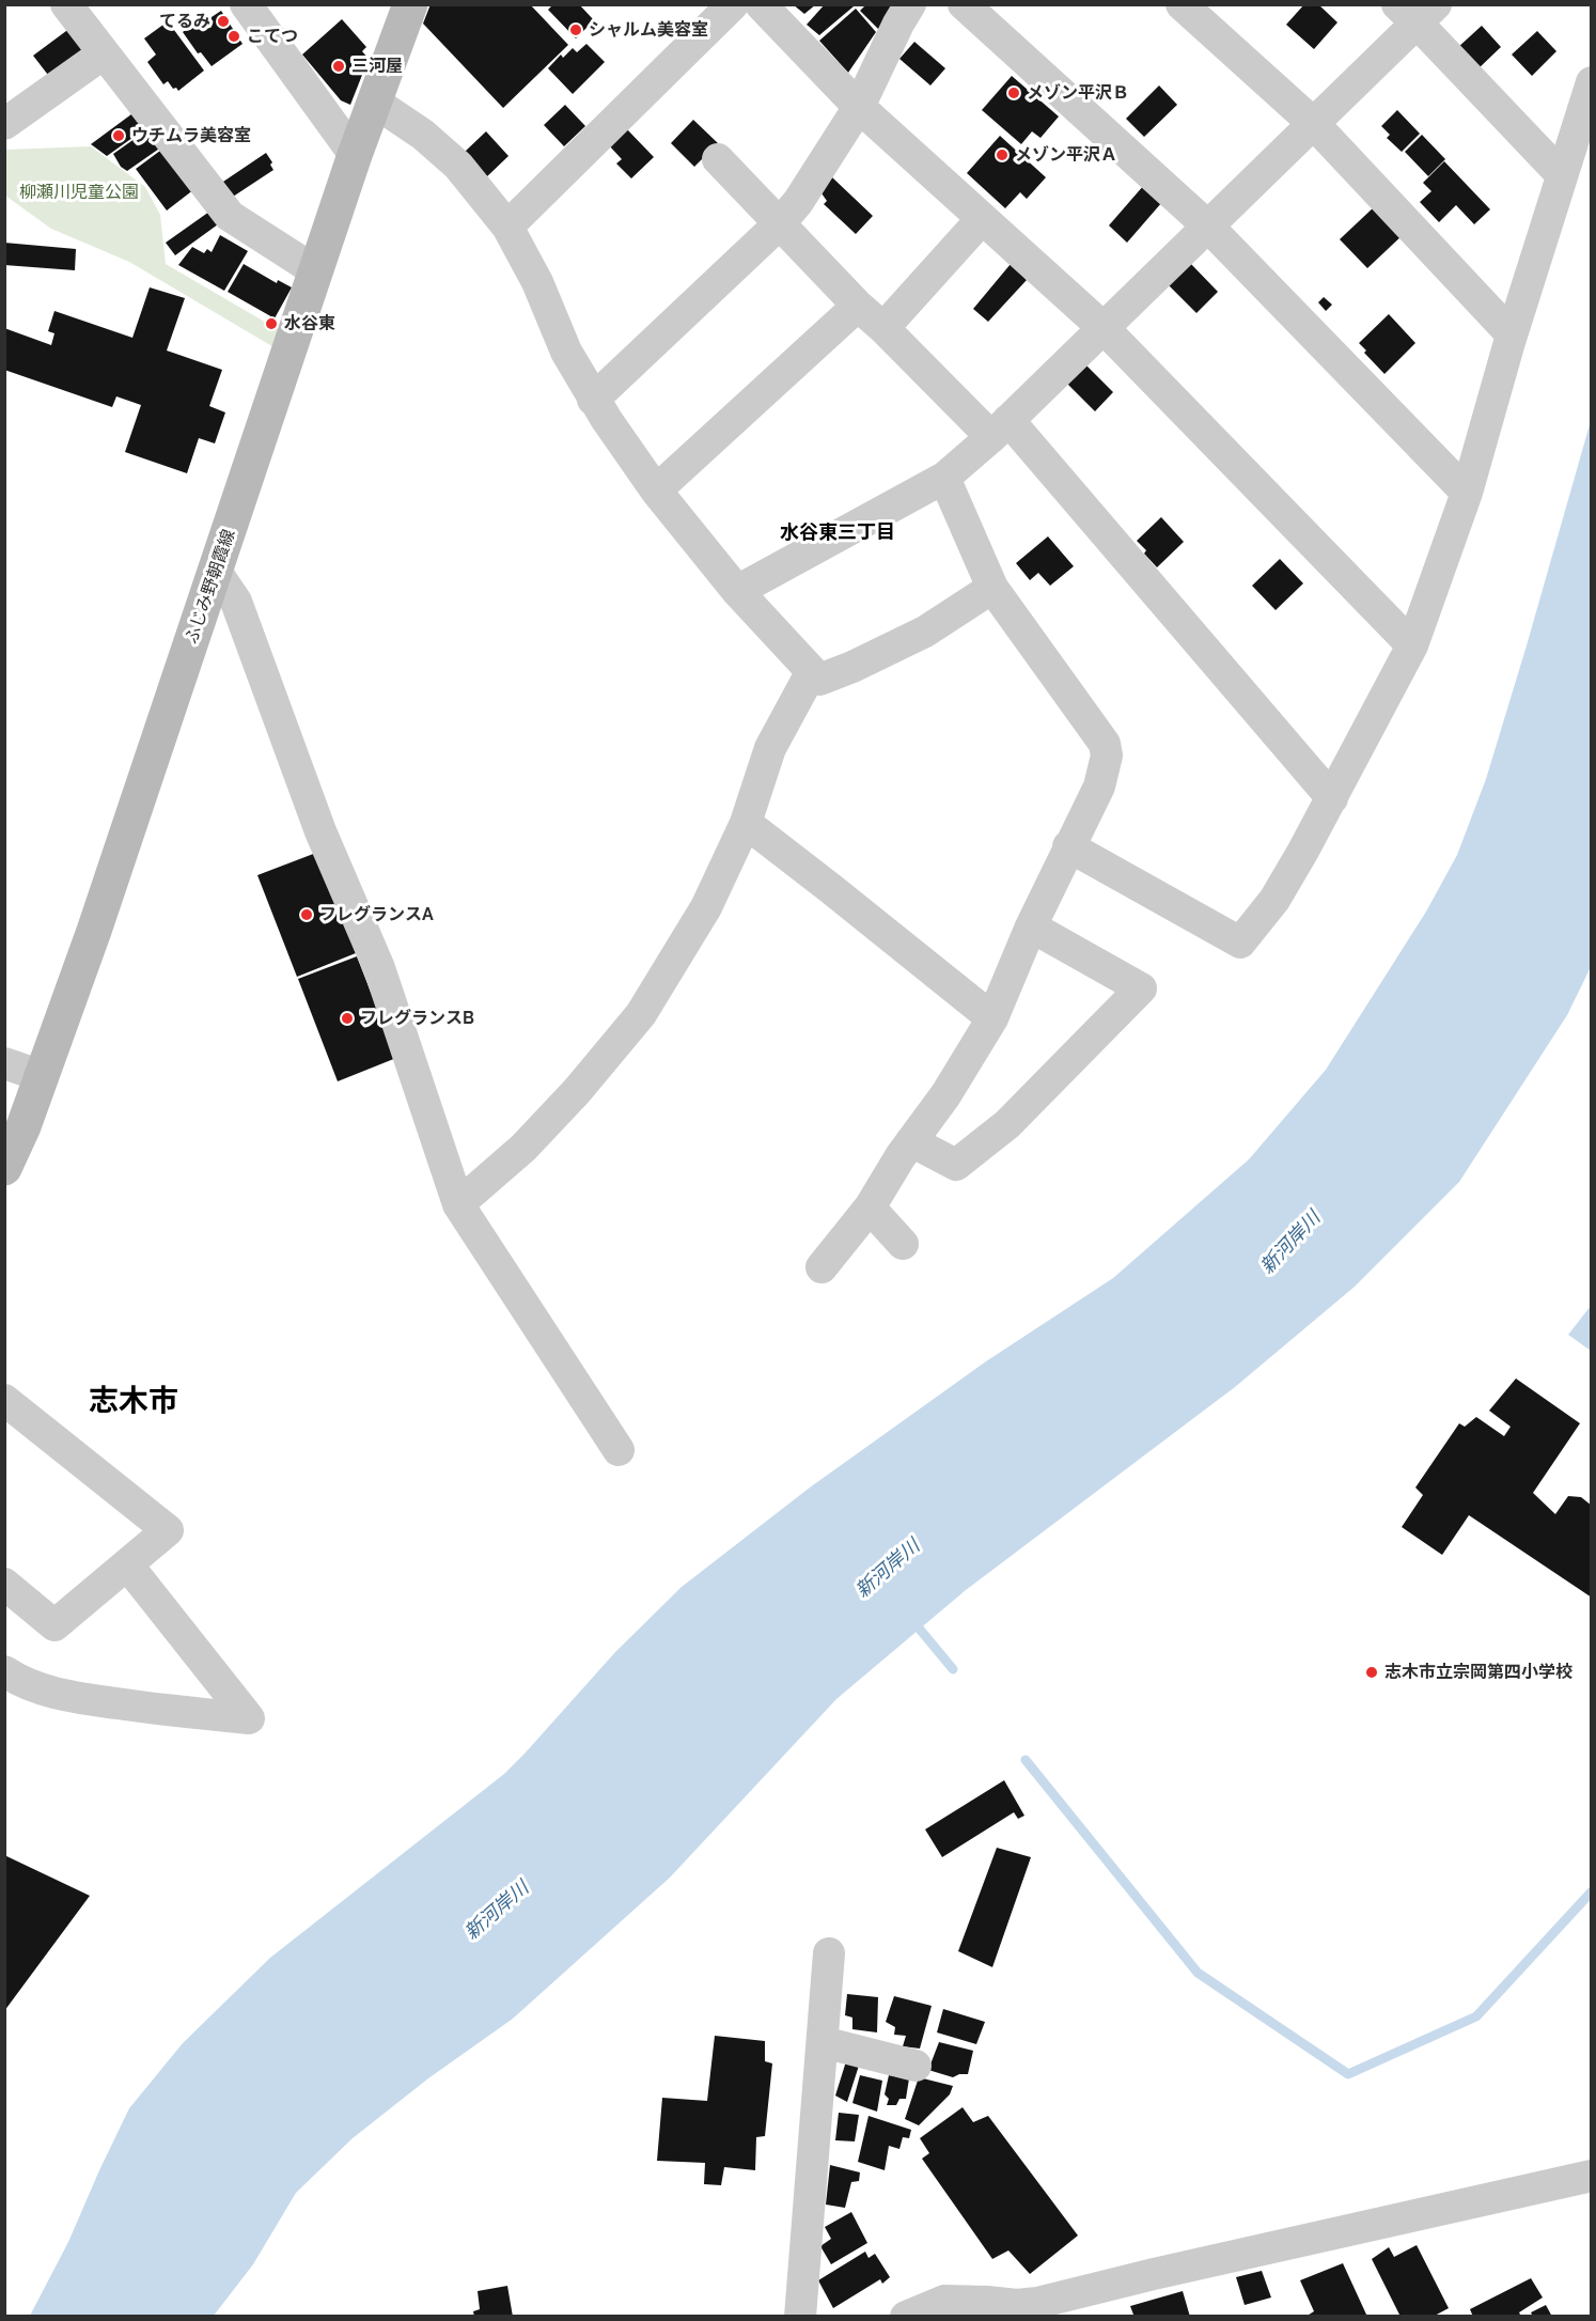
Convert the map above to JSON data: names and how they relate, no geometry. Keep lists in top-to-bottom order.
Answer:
{
  "streets": {
    "main road": ["ふじみ野朝霞線"]
  },
  "districts": ["水谷東三丁目", "志木市"],
  "water": ["新河岸川"],
  "parks": ["柳瀬川児童公園"],
  "places": [
    "てるみ",
    "シャルム美容室",
    "こてつ",
    "三河屋",
    "メゾン平沢Ｂ",
    "ウチムラ美容室",
    "メゾン平沢Ａ",
    "水谷東",
    "フレグランスA",
    "フレグランスB",
    "志木市立宗岡第四小学校"
  ]
}
